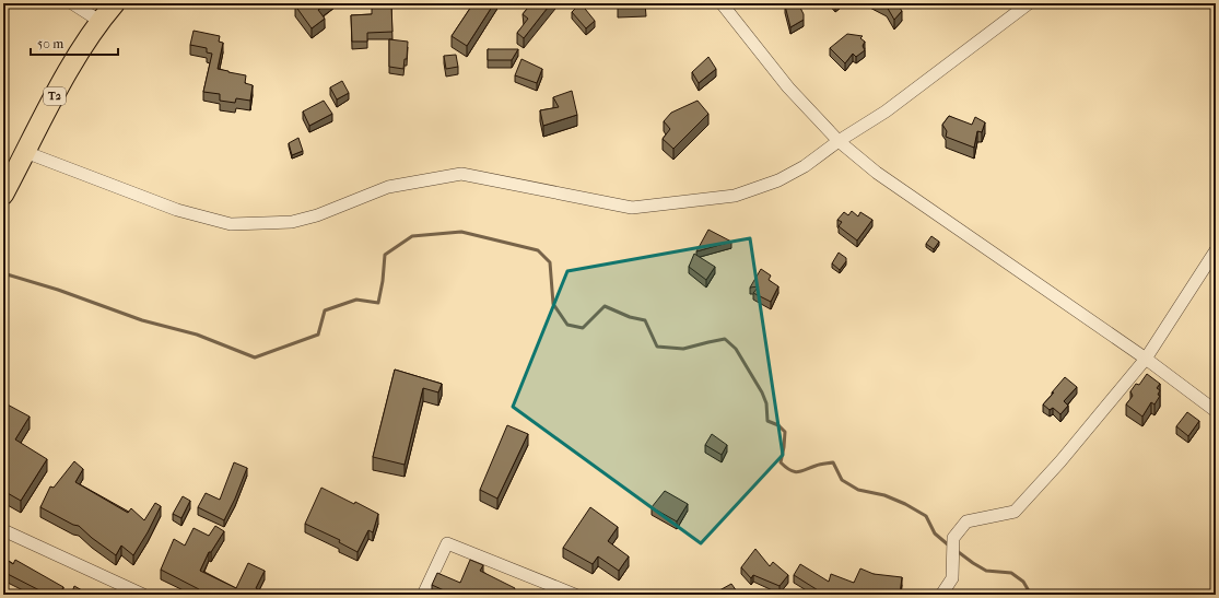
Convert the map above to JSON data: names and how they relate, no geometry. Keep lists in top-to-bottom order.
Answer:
{
  "streets": {
    "highway": ["T2"]
  },
  "scale_bar": "50 m"
}
